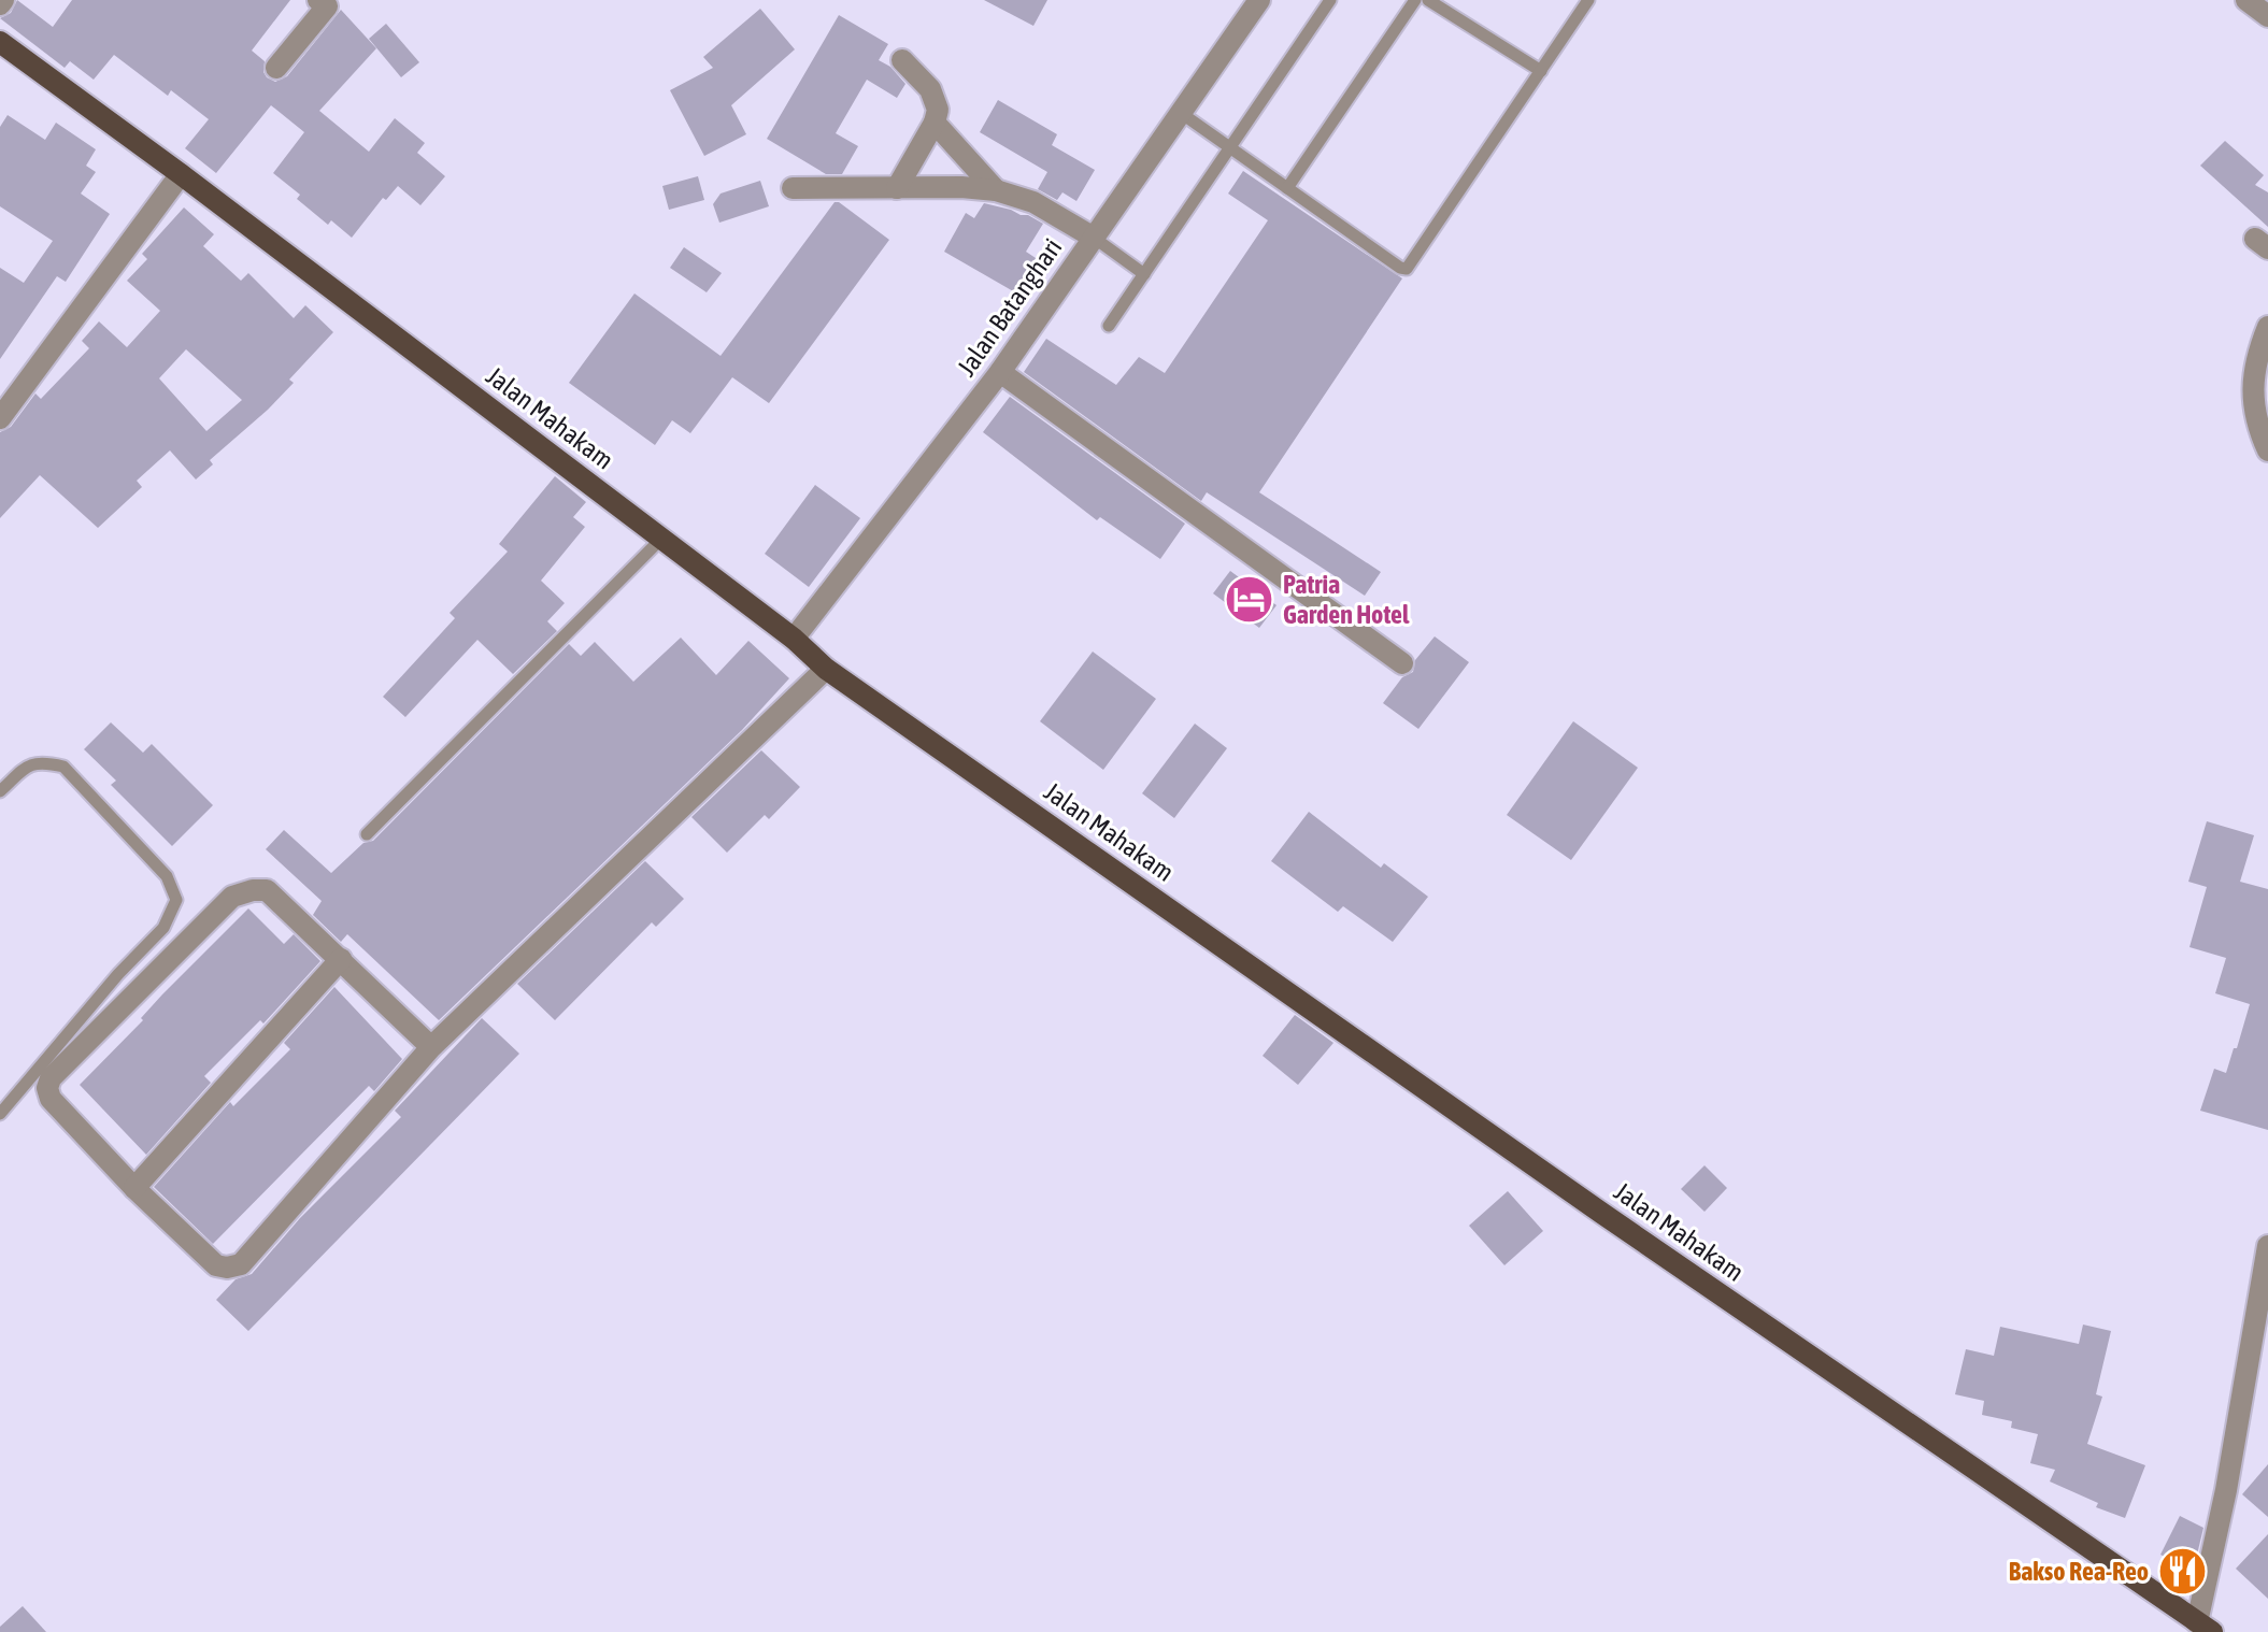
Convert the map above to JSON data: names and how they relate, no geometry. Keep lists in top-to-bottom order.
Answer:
{
  "streets": {
    "main road": ["Jalan Mahakam"],
    "street": ["Jalan Batanghari"]
  },
  "crossings": [
    ["Jalan Batanghari", "Jalan Mahakam"]
  ],
  "places": {
    "hotel": ["Patria Garden Hotel"],
    "restaurant": ["Bakso Rea-Reo"]
  }
}
